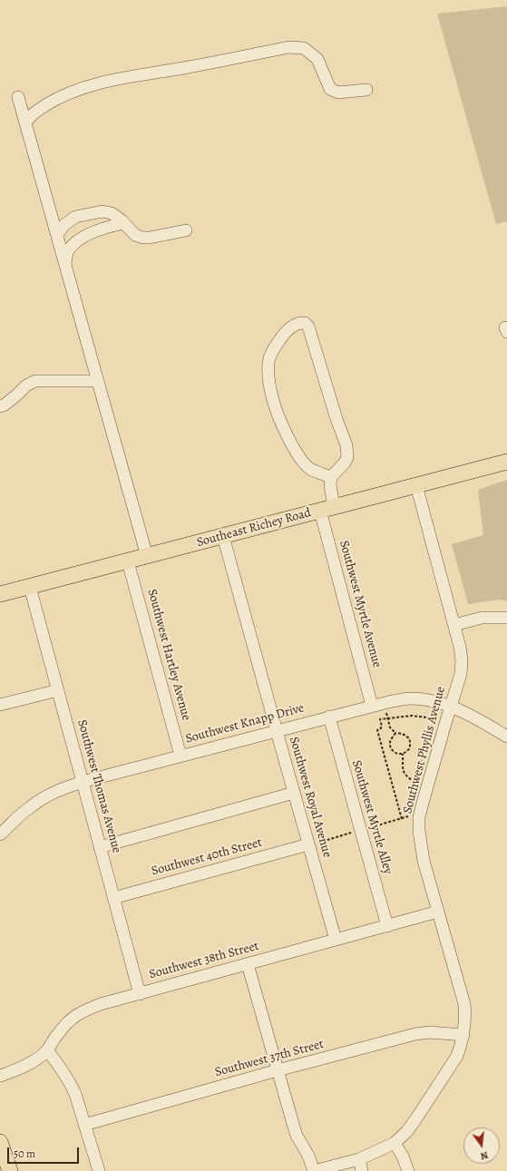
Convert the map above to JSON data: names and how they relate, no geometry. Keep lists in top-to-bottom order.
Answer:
{
  "streets": {
    "main road": ["Southeast Richey Road"],
    "street": [
      "Southwest Myrtle Avenue",
      "Southwest Hartley Avenue",
      "Southwest Knapp Drive",
      "Southwest Phyllis Avenue",
      "Southwest Thomas Avenue",
      "Southwest Royal Avenue",
      "Southwest Myrtle Alley",
      "Southwest 40th Street",
      "Southwest 38th Street",
      "Southwest 37th Street"
    ]
  },
  "crossings": [
    ["Southeast Richey Road", "Southwest Myrtle Avenue"],
    ["Southeast Richey Road", "Southwest Hartley Avenue"],
    ["Southeast Richey Road", "Southwest Phyllis Avenue"],
    ["Southeast Richey Road", "Southwest Thomas Avenue"],
    ["Southeast Richey Road", "Southwest Royal Avenue"],
    ["Southwest Myrtle Avenue", "Southwest Knapp Drive"],
    ["Southwest Hartley Avenue", "Southwest Knapp Drive"],
    ["Southwest Knapp Drive", "Southwest Phyllis Avenue"],
    ["Southwest Knapp Drive", "Southwest Thomas Avenue"],
    ["Southwest Knapp Drive", "Southwest Royal Avenue"],
    ["Southwest Knapp Drive", "Southwest Myrtle Alley"],
    ["Southwest Phyllis Avenue", "Southwest 38th Street"],
    ["Southwest Phyllis Avenue", "Southwest 37th Street"],
    ["Southwest Thomas Avenue", "Southwest 40th Street"],
    ["Southwest Thomas Avenue", "Southwest 38th Street"],
    ["Southwest Royal Avenue", "Southwest 40th Street"],
    ["Southwest Royal Avenue", "Southwest 38th Street"],
    ["Southwest Myrtle Alley", "Southwest 38th Street"]
  ],
  "scale_bar": "50 m",
  "north": "bottom"
}
